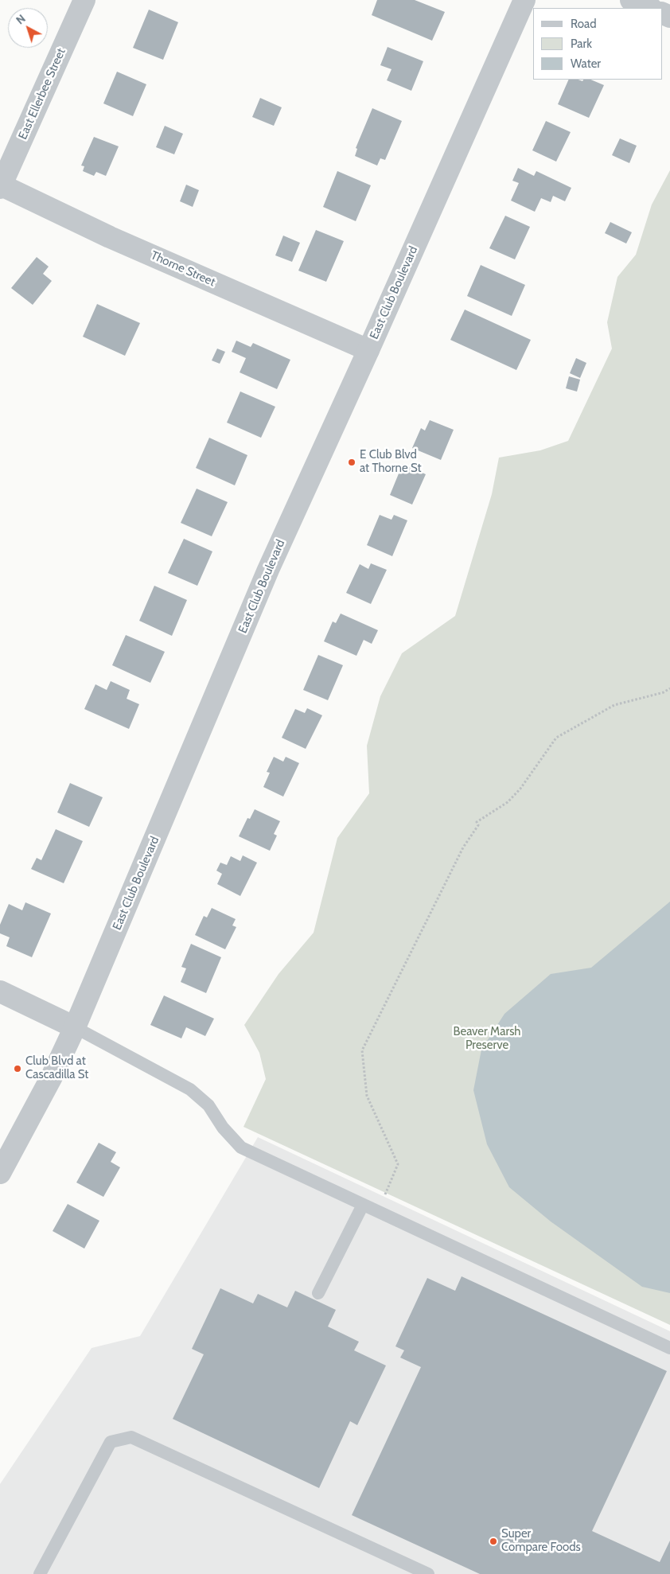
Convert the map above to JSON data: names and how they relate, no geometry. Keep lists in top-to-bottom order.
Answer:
{
  "streets": {
    "street": ["East Ellerbee Street", "Thorne Street", "East Club Boulevard"]
  },
  "crossings": [
    ["East Ellerbee Street", "Thorne Street"],
    ["Thorne Street", "East Club Boulevard"]
  ],
  "parks": ["Beaver Marsh Preserve"],
  "places": ["E Club Blvd at Thorne St", "Club Blvd at Cascadilla St", "Super Compare Foods"],
  "legend": ["Road", "Park", "Water"],
  "north": "top left"
}
